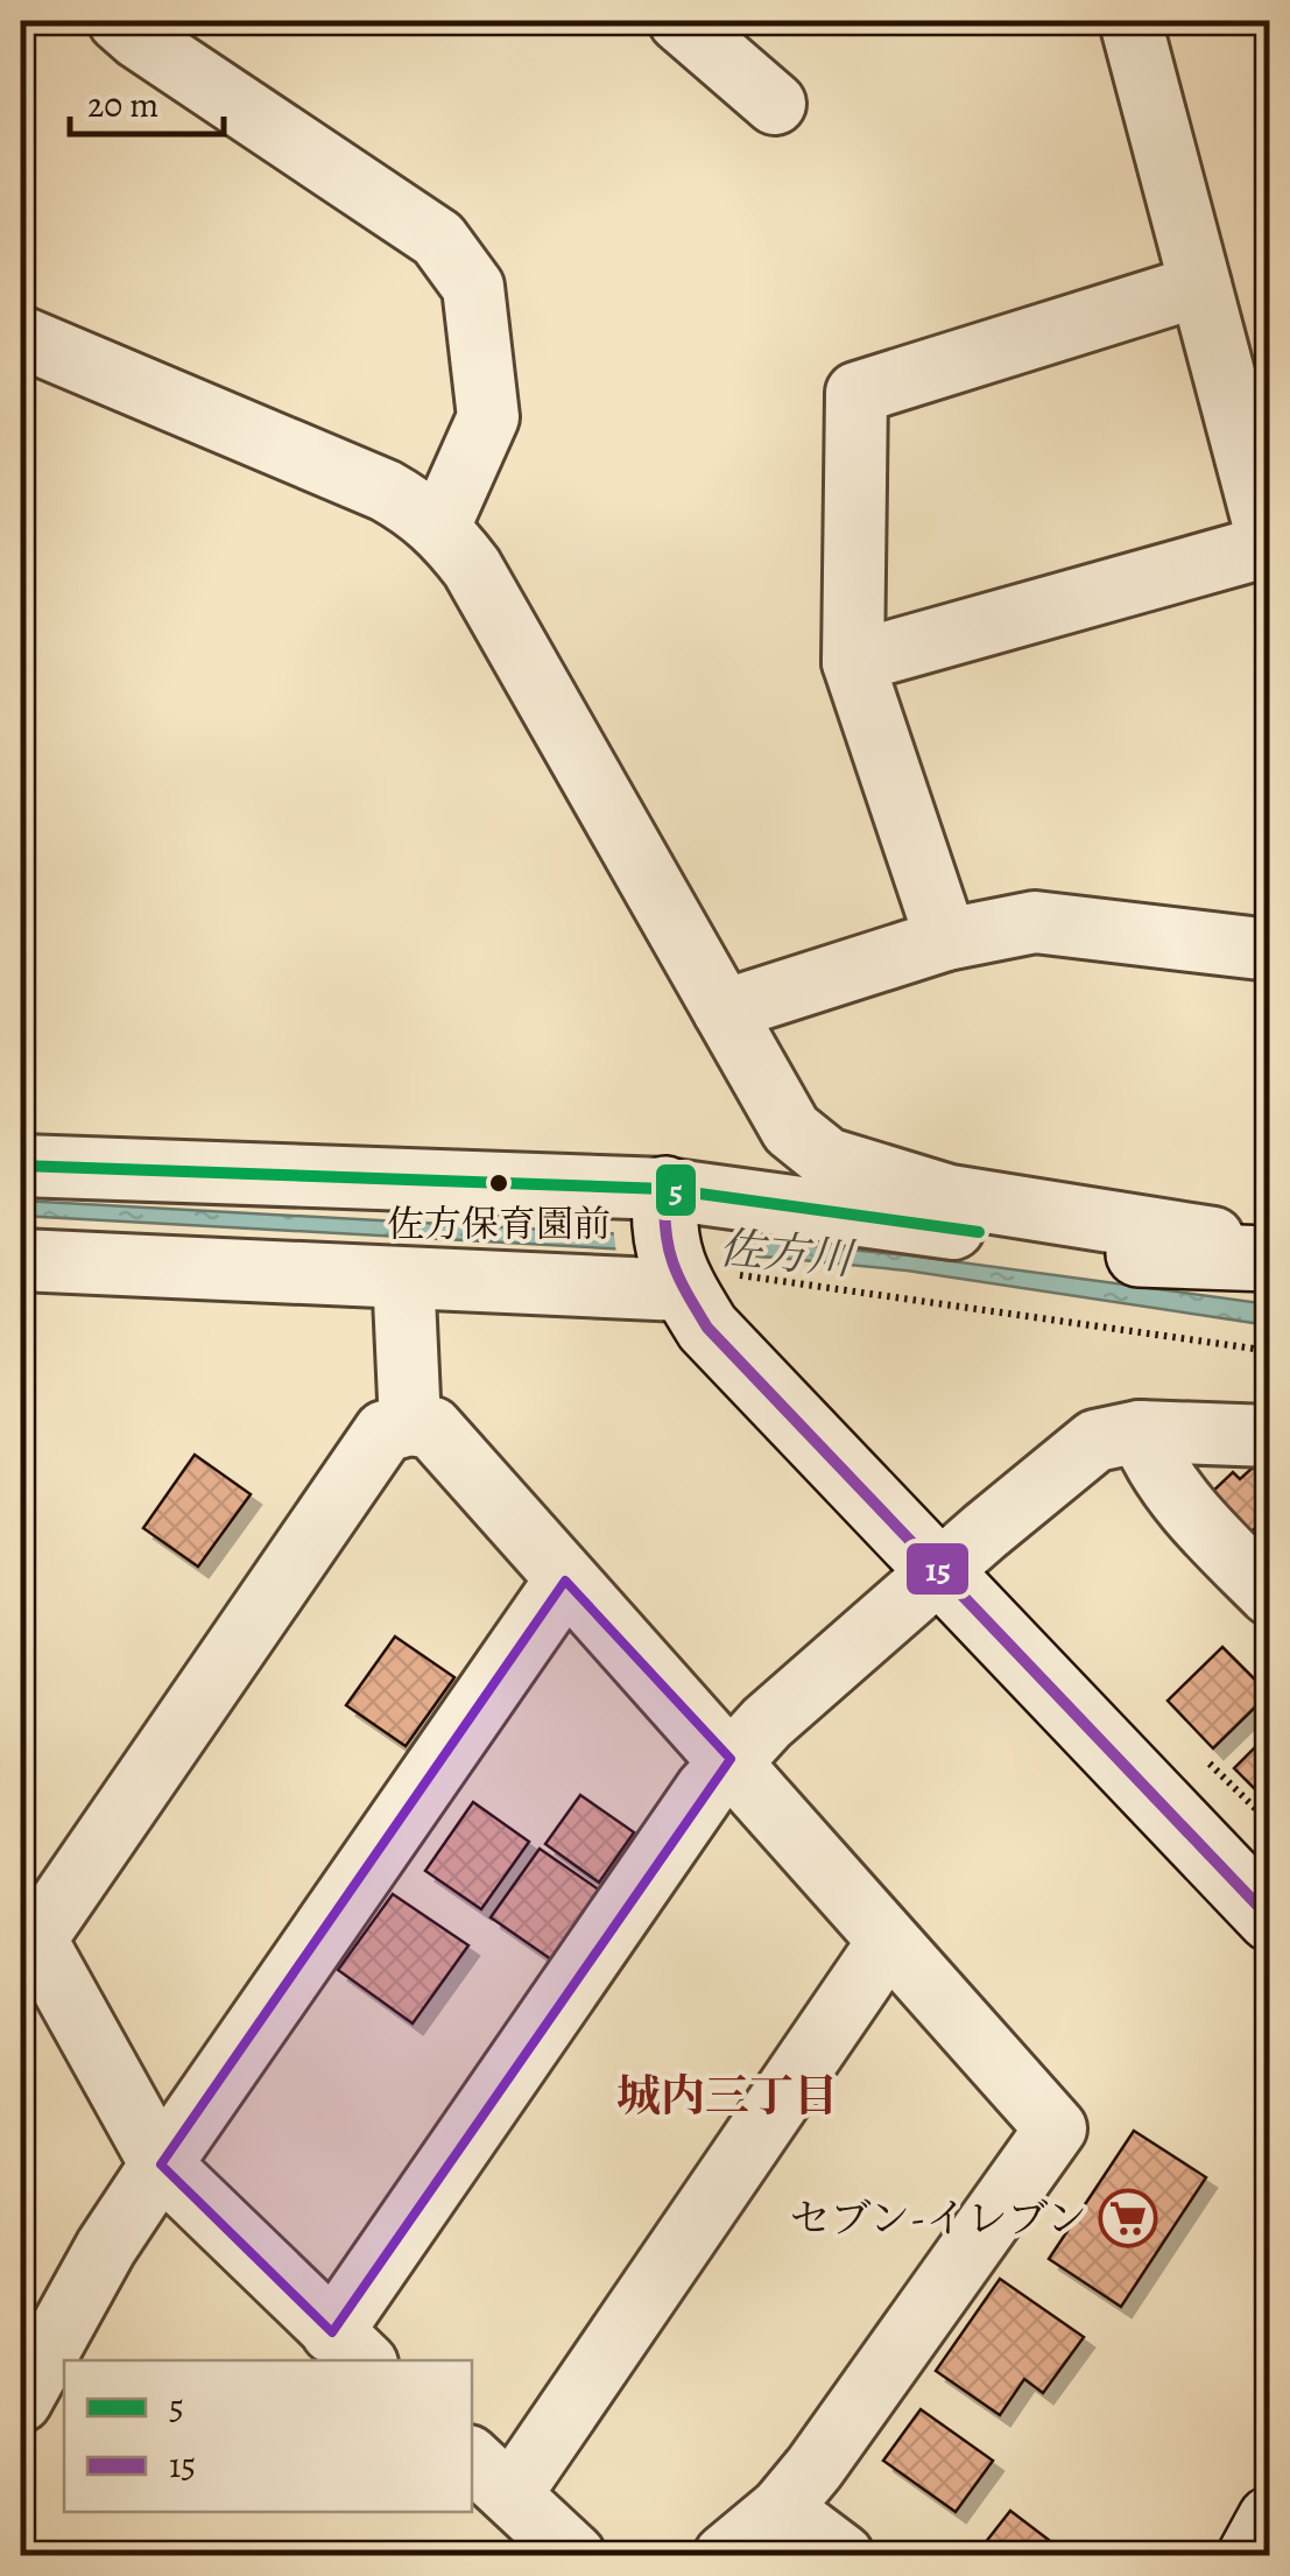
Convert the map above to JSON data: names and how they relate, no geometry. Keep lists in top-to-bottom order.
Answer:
{
  "districts": ["城内三丁目"],
  "water": ["佐方川"],
  "places": {
    "other": ["佐方保育園前"],
    "supermarket": ["セブン-イレブン"]
  },
  "lines": ["transit line 5", "transit line 15"],
  "legend": ["5", "15"],
  "scale_bar": "20 m"
}
